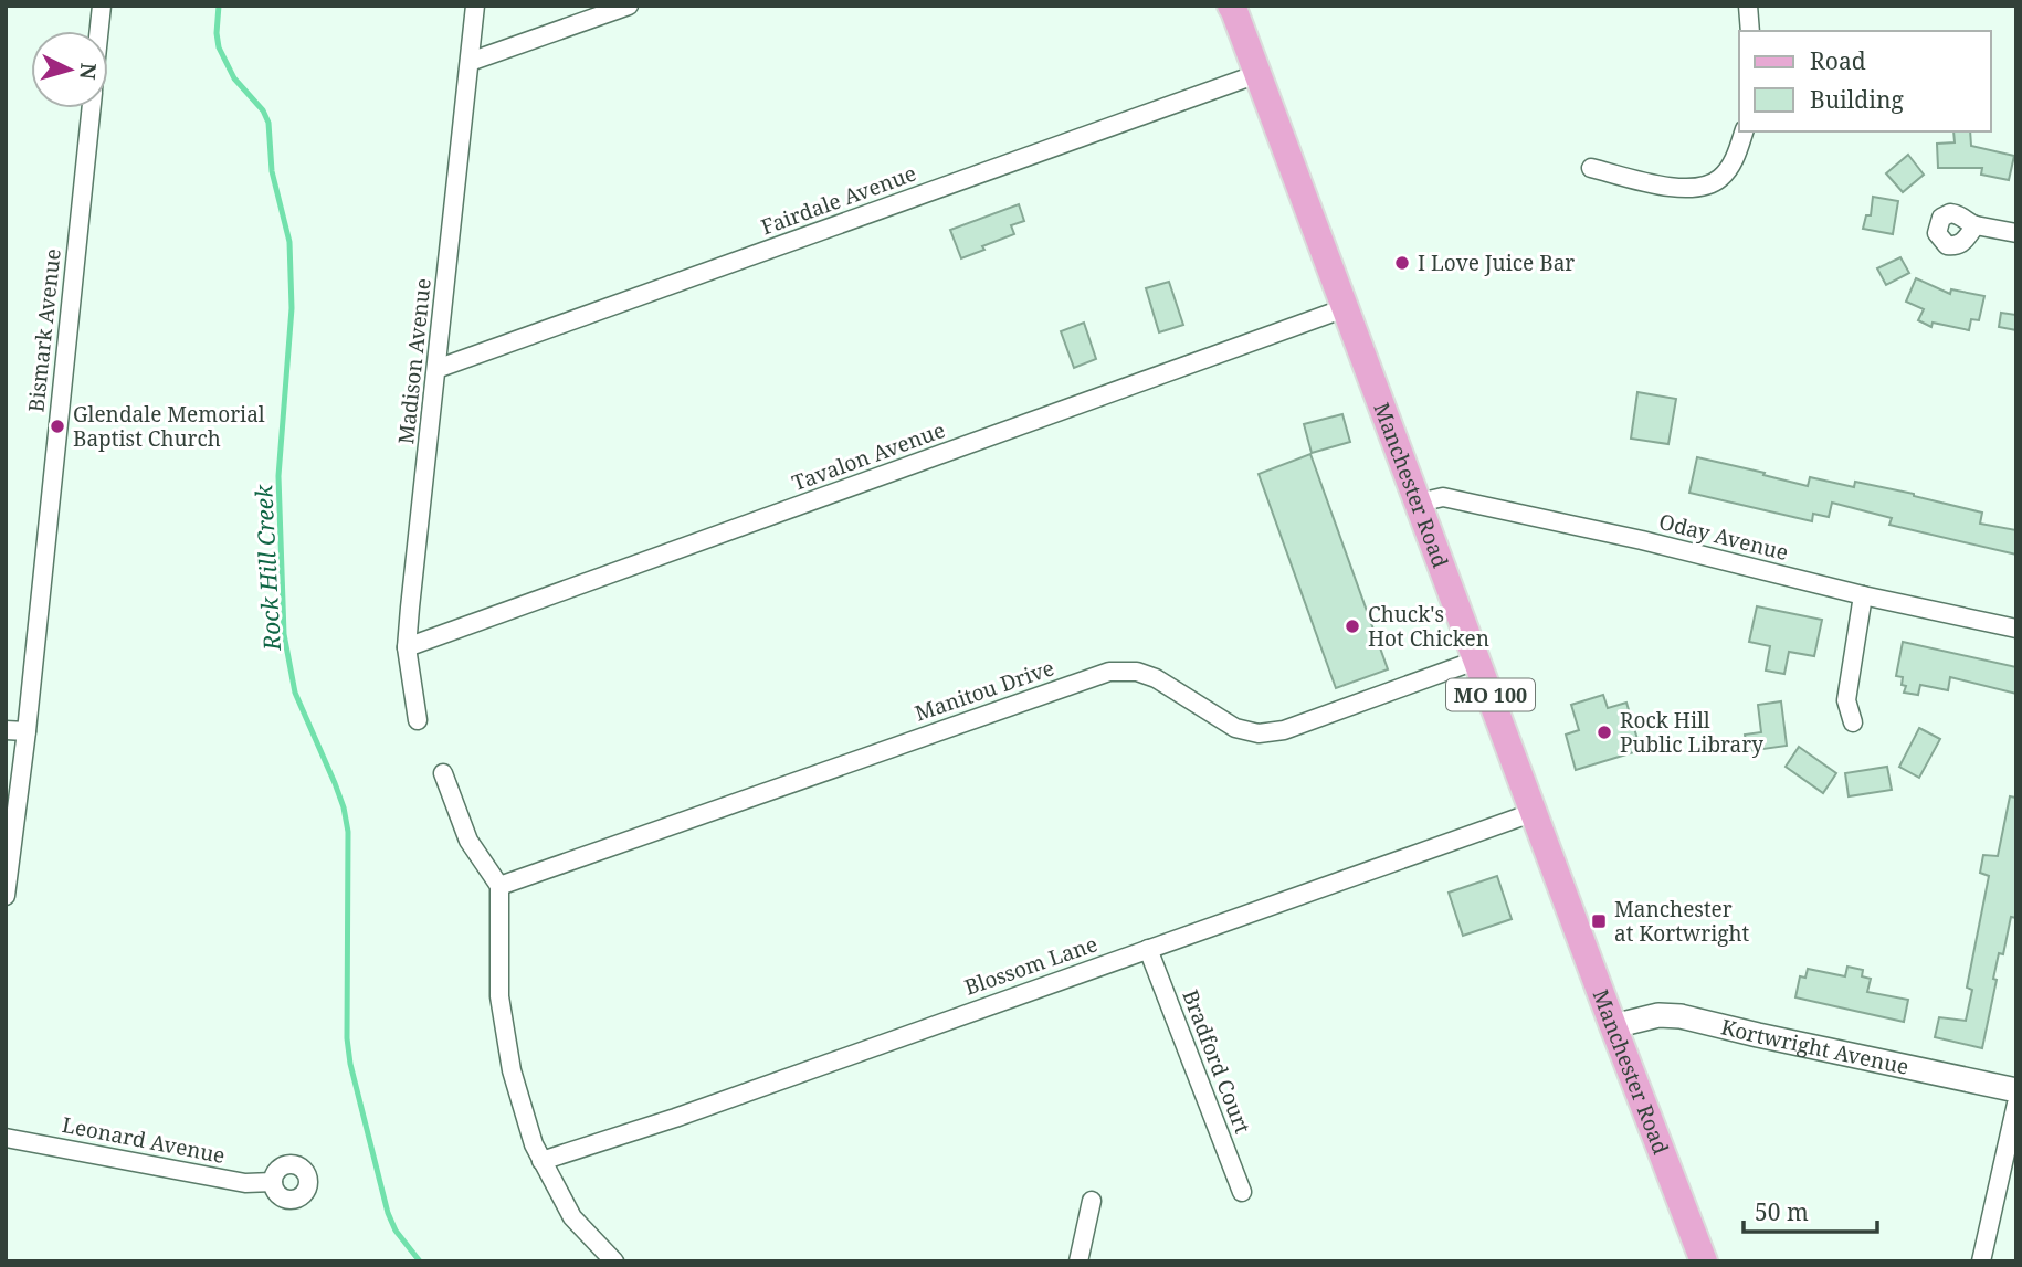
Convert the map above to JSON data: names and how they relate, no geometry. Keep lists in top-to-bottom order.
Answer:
{
  "streets": {
    "main road": ["Manchester Road", "MO 100"],
    "street": [
      "Fairdale Avenue",
      "Bismark Avenue",
      "Madison Avenue",
      "Tavalon Avenue",
      "Oday Avenue",
      "Manitou Drive",
      "Blossom Lane",
      "Kortwright Avenue",
      "Bradford Court",
      "Leonard Avenue"
    ]
  },
  "crossings": [
    ["Fairdale Avenue", "Madison Avenue"],
    ["Fairdale Avenue", "Manchester Road"],
    ["Madison Avenue", "Tavalon Avenue"],
    ["Tavalon Avenue", "Manchester Road"],
    ["Manchester Road", "Oday Avenue"],
    ["Manchester Road", "Manitou Drive"],
    ["Manchester Road", "Blossom Lane"],
    ["Manchester Road", "Kortwright Avenue"],
    ["Blossom Lane", "Bradford Court"]
  ],
  "water": ["Rock Hill Creek"],
  "places": {
    "other": [
      "I Love Juice Bar",
      "Glendale Memorial Baptist Church",
      "Chuck's Hot Chicken",
      "Rock Hill Public Library"
    ],
    "transit": ["Manchester at Kortwright"]
  },
  "legend": ["Road", "Building"],
  "scale_bar": "50 m",
  "north": "right"
}
